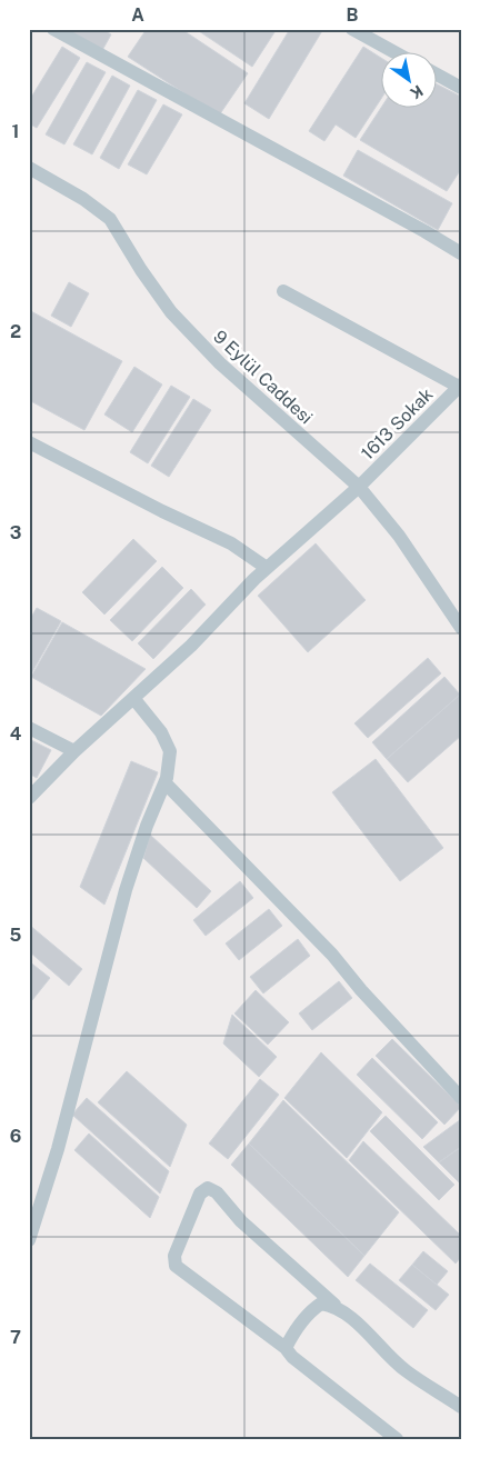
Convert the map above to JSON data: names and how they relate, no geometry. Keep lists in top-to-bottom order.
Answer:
{
  "streets": {
    "street": ["9 Eylül Caddesi", "1613 Sokak"]
  },
  "crossings": [
    ["9 Eylül Caddesi", "1613 Sokak"]
  ],
  "north": "bottom right",
  "grid": {
    "columns": ["A", "B"],
    "rows": [
      "1",
      "2",
      "3",
      "4",
      "5",
      "6",
      "7"
    ]
  }
}
